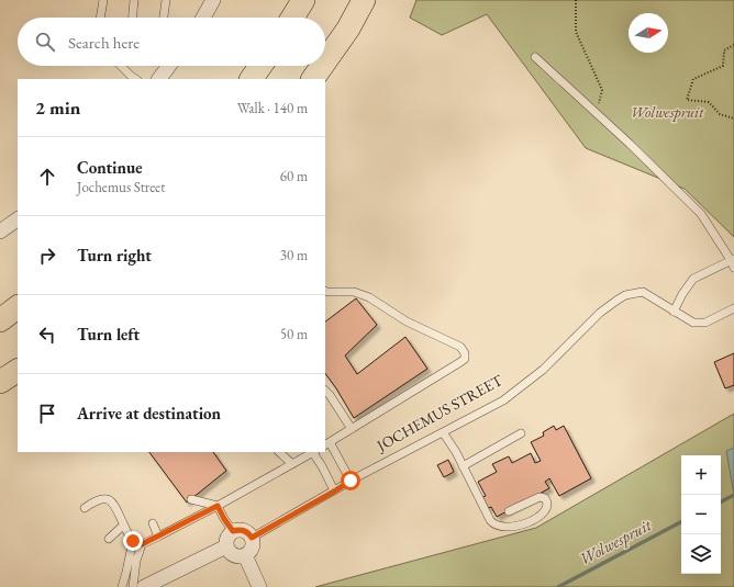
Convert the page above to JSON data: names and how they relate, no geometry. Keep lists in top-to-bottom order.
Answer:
{
  "streets": {
    "lane": ["JOCHEMUS STREET"]
  },
  "water": ["Wolwespruit"],
  "parks": ["Wolwespruit"],
  "north": "right",
  "page": {
    "search": "Search here",
    "heading": ["2 min", "Walk · 140 m"],
    "list": [
      ["Continue", "Jochemus Street", "60 m"],
      ["Turn right", "30 m"],
      ["Turn left", "50 m"],
      "Arrive at destination"
    ],
    "map_buttons": ["+", "−"]
  }
}
